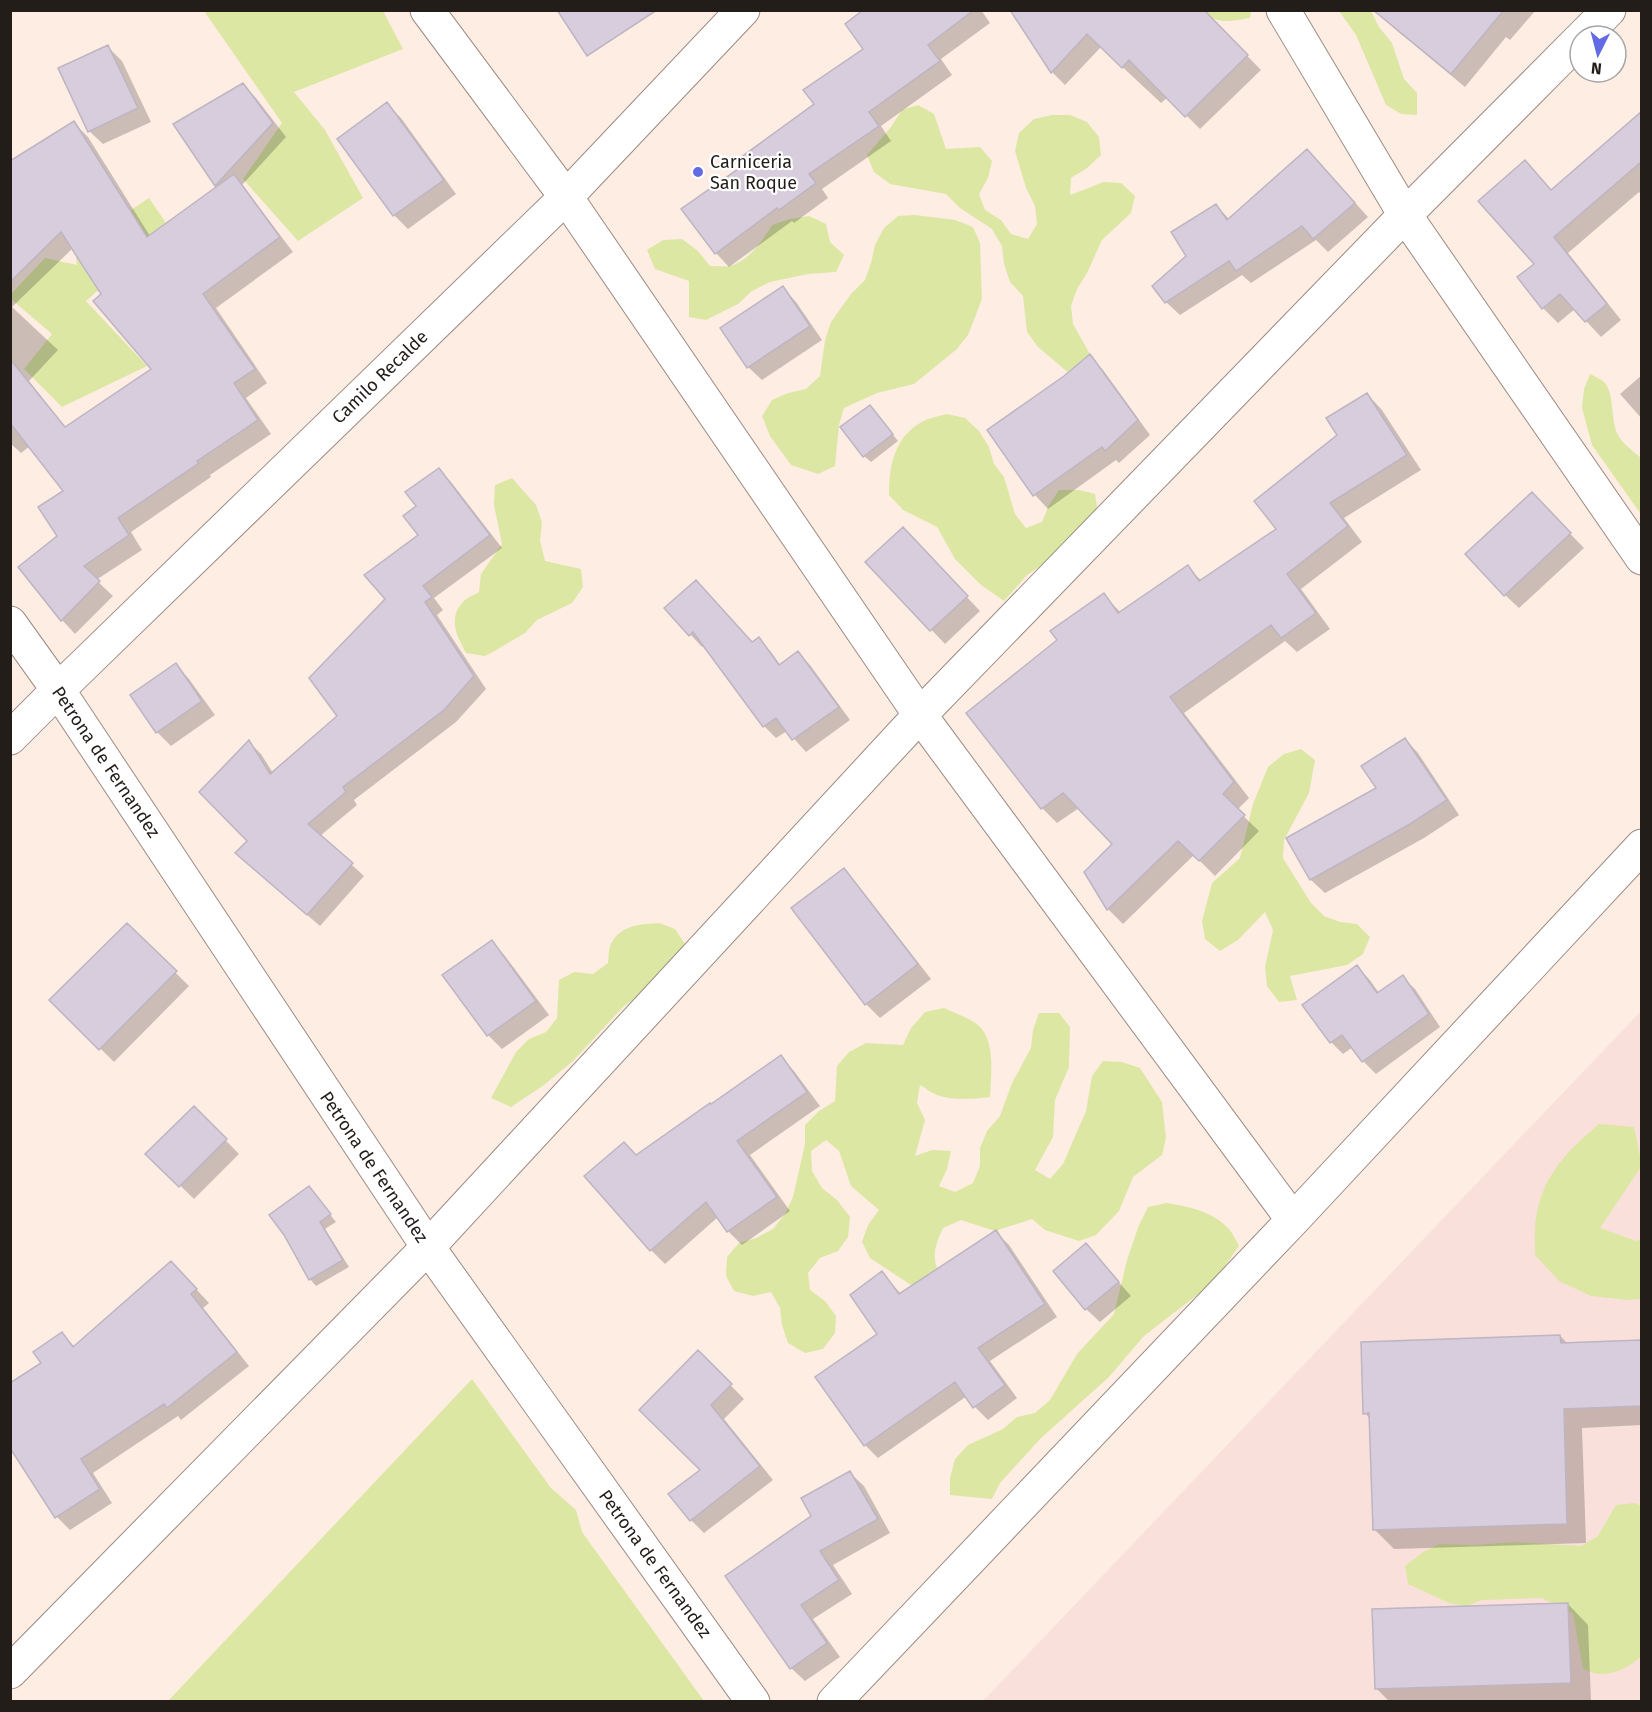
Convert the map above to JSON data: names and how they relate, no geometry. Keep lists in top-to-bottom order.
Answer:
{
  "streets": {
    "street": ["Camilo Recalde", "Petrona de Fernandez"]
  },
  "crossings": [
    ["Camilo Recalde", "Petrona de Fernandez"]
  ],
  "places": ["Carniceria San Roque"],
  "north": "bottom"
}
